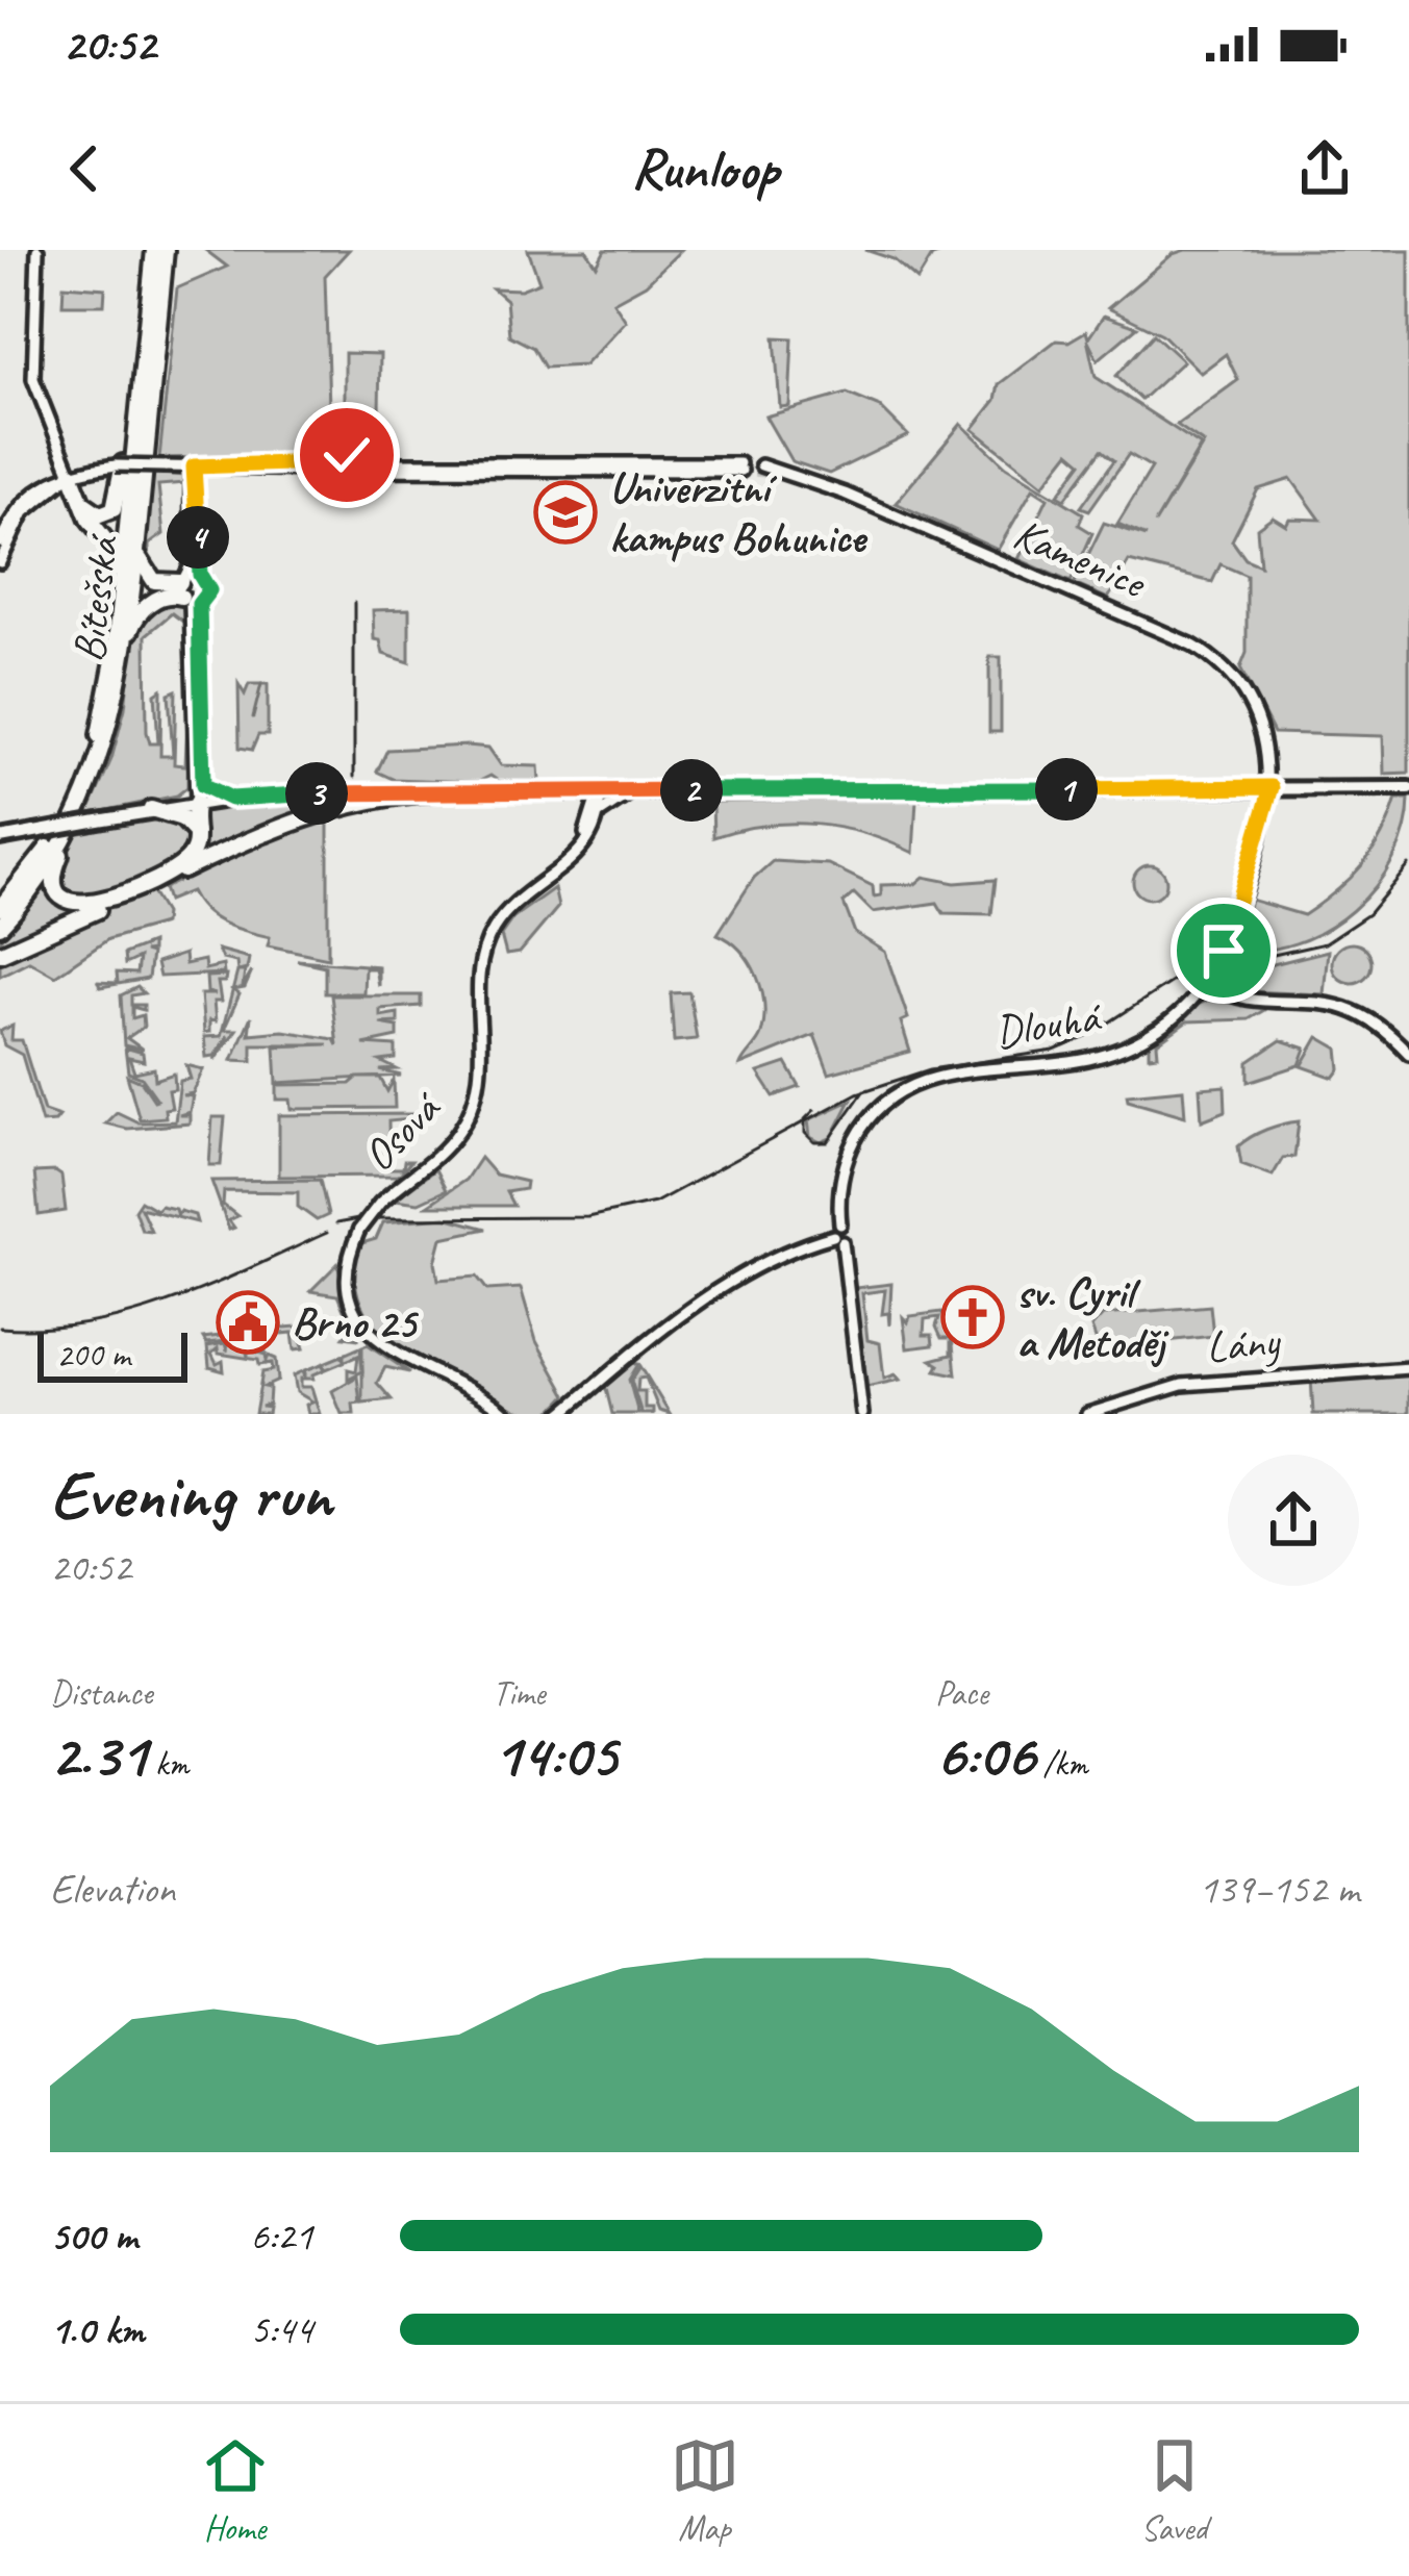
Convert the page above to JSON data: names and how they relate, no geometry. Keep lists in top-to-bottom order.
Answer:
{
  "streets": {
    "highway": ["Bítešská"],
    "street": [
      "Kamenice",
      "Dlouhá",
      "Osová",
      "Lány"
    ]
  },
  "crossings": [
    ["Kamenice", "Dlouhá"]
  ],
  "places": {
    "school or university": ["Univerzitní kampus Bohunice"],
    "church": ["sv. Cyril a Metoděj"],
    "public building": ["Brno 25"]
  },
  "scale_bar": "200 m",
  "page": {
    "status": "20:52",
    "header": "Runloop",
    "pins": [
      "4",
      "1",
      "2",
      "3"
    ],
    "scale": "200 m",
    "heading": ["Evening run", "20:52"],
    "stats": [
      ["Distance", "2.31 km"],
      ["Time", "14:05"],
      ["Pace", "6:06 /km"]
    ],
    "chart": ["Elevation", "139–152 m"],
    "list": [
      {
        "name": "500 m",
        "note": "6:21"
      },
      {
        "name": "1.0 km",
        "note": "5:44"
      }
    ],
    "tabs": ["Home", "Map", "Saved"]
  }
}
